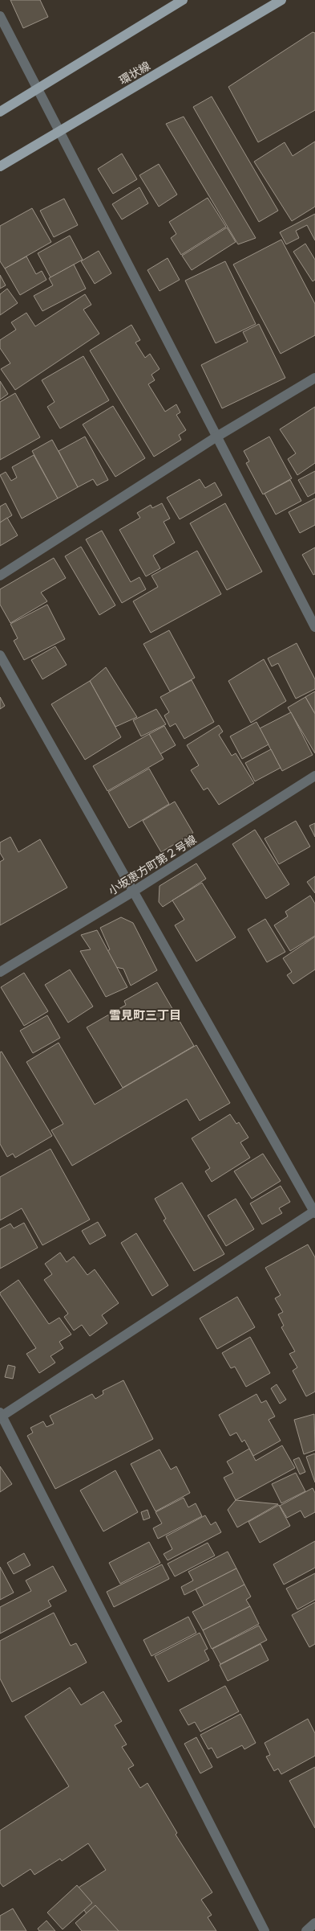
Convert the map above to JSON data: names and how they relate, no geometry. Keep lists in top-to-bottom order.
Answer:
{
  "streets": {
    "main road": ["環状線"],
    "street": ["小坂恵方町第２号線"]
  },
  "districts": ["雪見町三丁目"]
}
